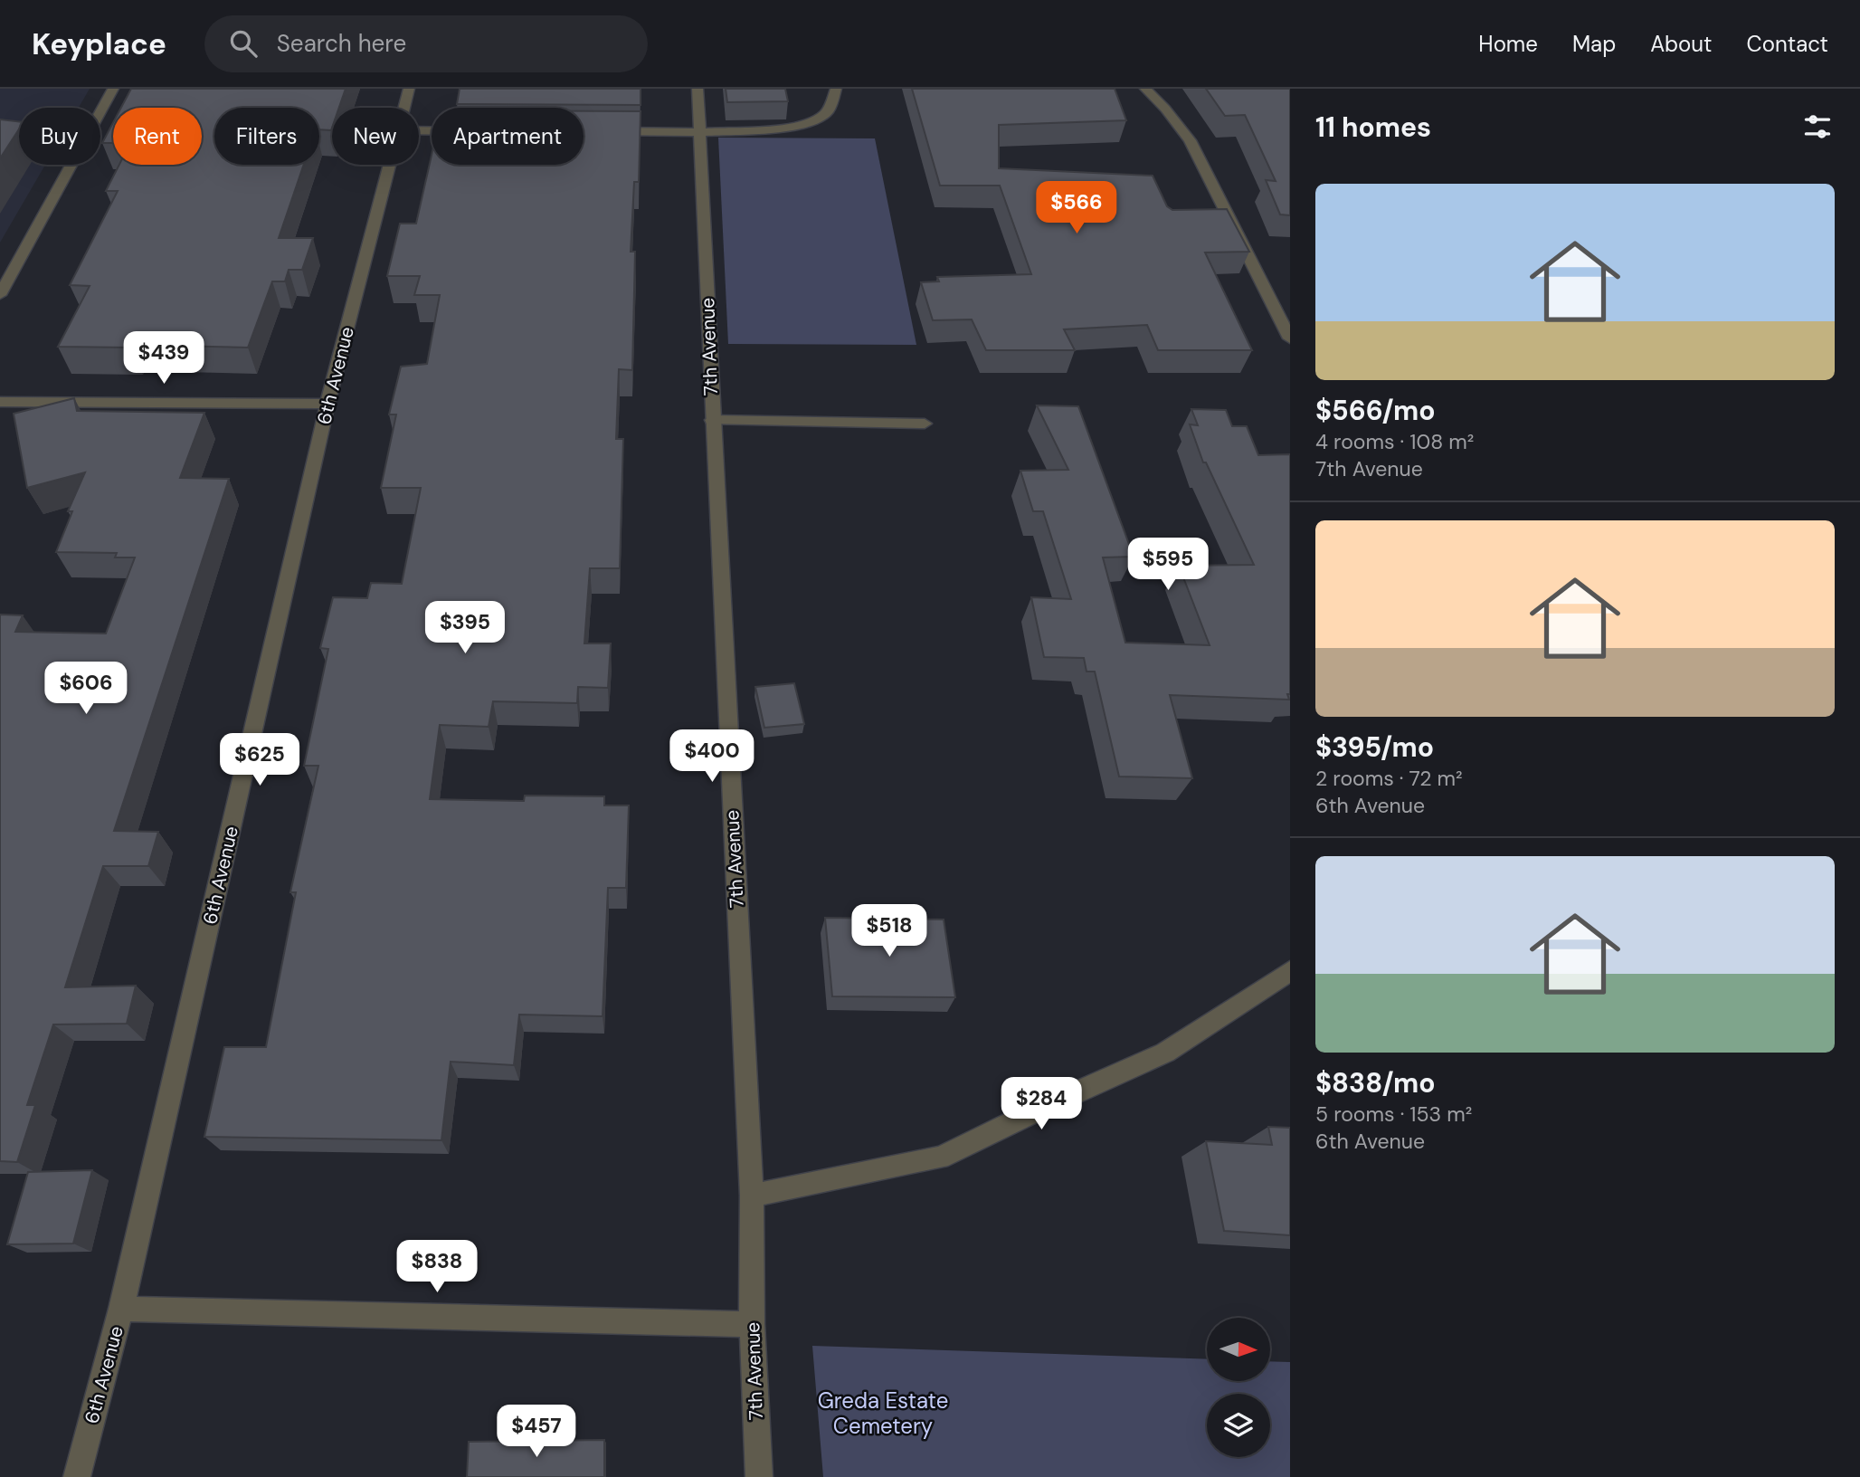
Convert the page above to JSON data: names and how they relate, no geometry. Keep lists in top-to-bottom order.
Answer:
{
  "streets": {
    "street": ["7th Avenue", "6th Avenue"]
  },
  "parks": ["Greda Estate Cemetery"],
  "north": "right",
  "page": {
    "header": "Keyplace",
    "search": "Search here",
    "nav": [
      "Home",
      "Map",
      "About",
      "Contact"
    ],
    "heading": "11 homes",
    "chip": [
      "Buy",
      "Rent",
      "Filters",
      "New",
      "Apartment"
    ],
    "list": [
      {
        "name": "$566/mo",
        "note": "4 rooms · 108 m² · 7th Avenue"
      },
      {
        "name": "$395/mo",
        "note": "2 rooms · 72 m² · 6th Avenue"
      },
      {
        "name": "$838/mo",
        "note": "5 rooms · 153 m² · 6th Avenue"
      }
    ],
    "price": [
      "$566",
      "$439",
      "$595",
      "$395",
      "$606",
      "$400",
      "$625",
      "$518",
      "$284",
      "$838",
      "$457"
    ]
  }
}
